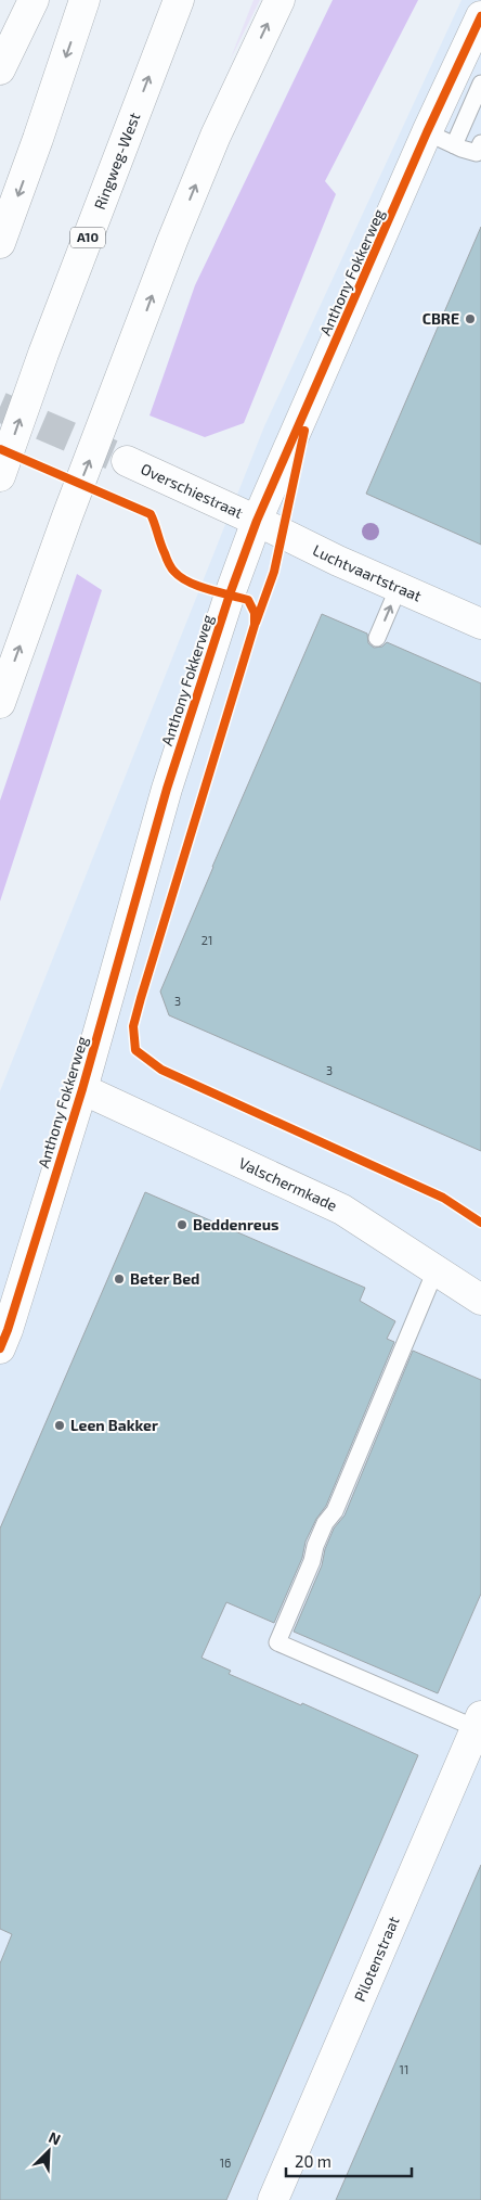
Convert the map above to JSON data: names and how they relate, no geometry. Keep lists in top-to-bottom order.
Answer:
{
  "streets": {
    "main road": [
      "Ringweg-West",
      "A10",
      "Anthony Fokkerweg",
      "Overschiestraat",
      "Luchtvaartstraat",
      "Valschermkade",
      "Pilotenstraat"
    ]
  },
  "crossings": [
    ["Anthony Fokkerweg", "Overschiestraat"],
    ["Anthony Fokkerweg", "Luchtvaartstraat"],
    ["Anthony Fokkerweg", "Valschermkade"],
    ["Overschiestraat", "Luchtvaartstraat"]
  ],
  "places": [
    "CBRE",
    "Beddenreus",
    "Beter Bed",
    "Leen Bakker"
  ],
  "house_numbers": [
    "21",
    "3",
    "3",
    "11",
    "16"
  ],
  "scale_bar": "20 m",
  "north": "top right"
}
